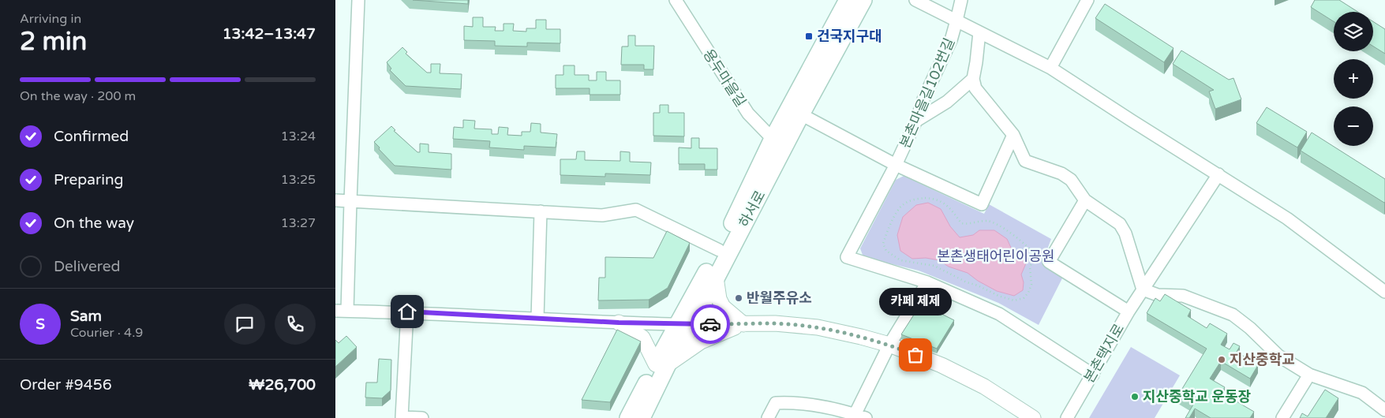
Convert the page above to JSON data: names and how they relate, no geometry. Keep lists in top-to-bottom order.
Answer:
{
  "streets": {
    "main road": ["하서로"],
    "street": ["용두마을길", "본촌마을길102번길", "본촌택지로"]
  },
  "crossings": [
    ["용두마을길", "하서로"],
    ["본촌마을길102번길", "본촌택지로"]
  ],
  "parks": ["본촌생태어린이공원"],
  "places": {
    "transit": ["건국지구대"],
    "other": [
      "반월주유소",
      "카페 제제",
      "지산중학교",
      "지산중학교 운동장"
    ]
  },
  "page": {
    "heading": ["2 min", "Arriving in", "13:42–13:47"],
    "panel": [
      "Sam",
      "Courier · 4.9",
      "Order #9456",
      "₩26,700"
    ],
    "map_buttons": ["+", "−"],
    "bar": "On the way · 200 m",
    "list": [
      ["Confirmed", "13:24"],
      ["Preparing", "13:25"],
      ["On the way", "13:27"],
      "Delivered"
    ],
    "bubble": "카페 제제",
    "round": "S"
  }
}
